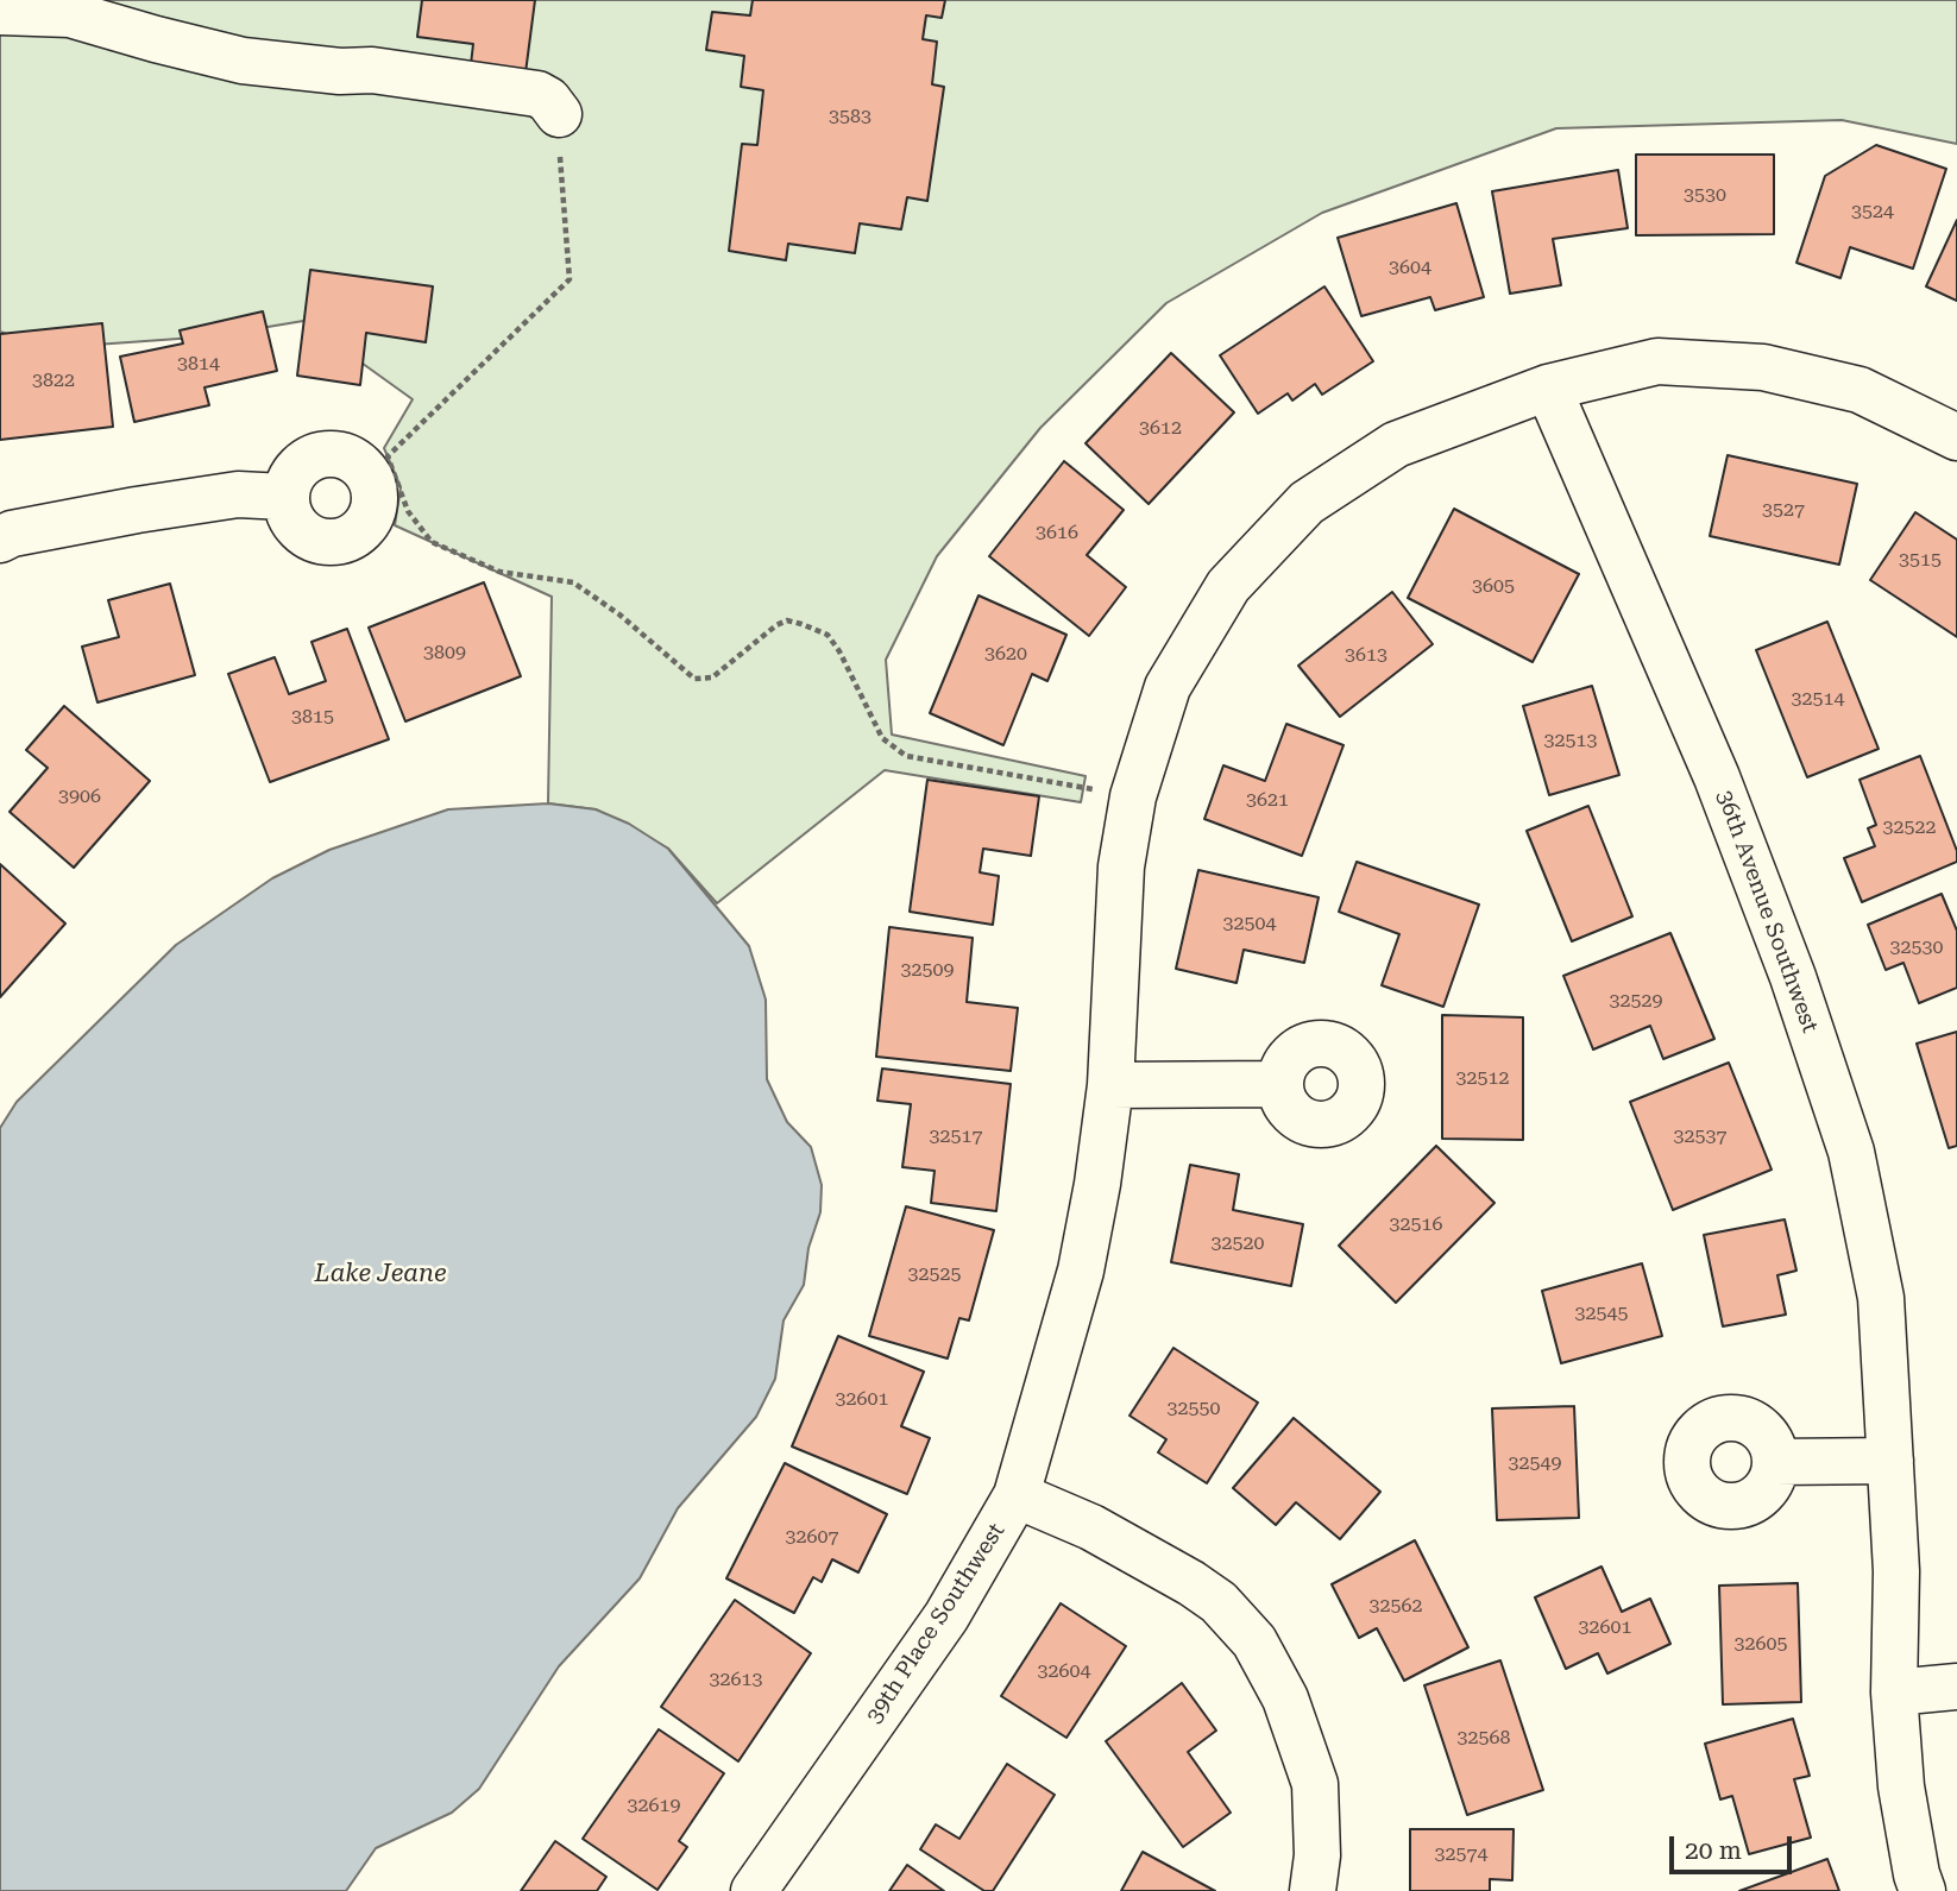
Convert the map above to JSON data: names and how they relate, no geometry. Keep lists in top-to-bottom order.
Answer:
{
  "streets": {
    "street": ["36th Avenue Southwest", "39th Place Southwest"]
  },
  "crossings": [
    ["36th Avenue Southwest", "39th Place Southwest"]
  ],
  "water": ["Lake Jeane"],
  "house_numbers": [
    "3583",
    "3530",
    "3524",
    "3604",
    "3814",
    "3822",
    "3612",
    "3527",
    "3616",
    "3515",
    "3605",
    "3809",
    "3620",
    "3613",
    "32514",
    "3815",
    "32513",
    "3906",
    "3621",
    "32522",
    "32504",
    "32530",
    "32509",
    "32529",
    "32512",
    "32517",
    "32537",
    "32516",
    "32520",
    "32525",
    "32545",
    "32601",
    "32550",
    "32549",
    "32607",
    "32562",
    "32601",
    "32605",
    "32604",
    "32613",
    "32568",
    "32619",
    "32574"
  ],
  "scale_bar": "20 m"
}
